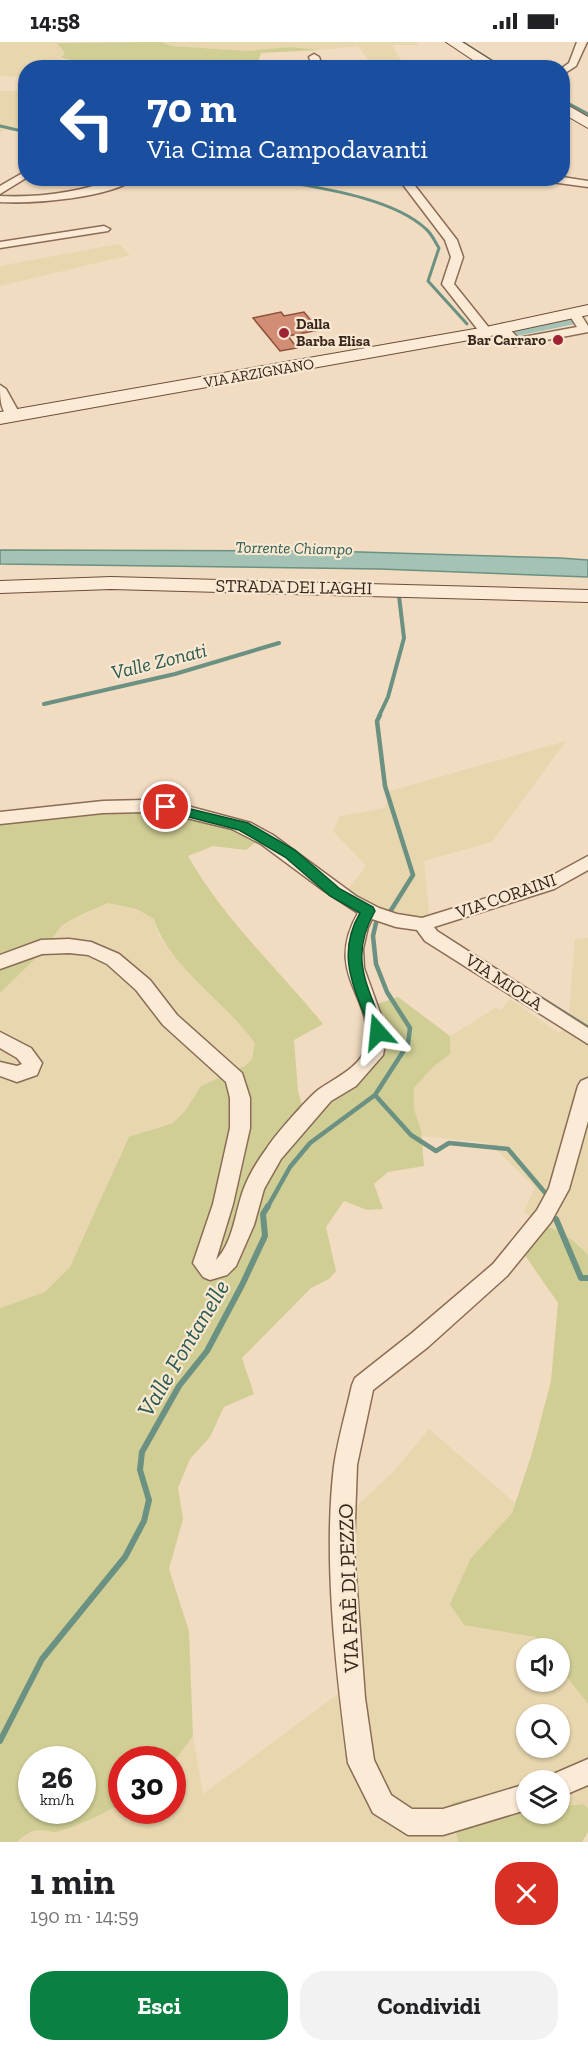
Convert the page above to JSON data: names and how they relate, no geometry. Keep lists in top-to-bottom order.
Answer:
{
  "streets": {
    "street": [
      "VIA ARZIGNANO",
      "STRADA DEI LAGHI",
      "VIA CORAINI",
      "VIA MIOLA",
      "VIA FAÈ DI PEZZO"
    ]
  },
  "crossings": [
    ["VIA CORAINI", "VIA MIOLA"]
  ],
  "water": ["Torrente Chiampo", "Valle Zonati", "Valle Fontanelle"],
  "places": ["Dalla Barba Elisa", "Bar Carraro"],
  "page": {
    "status": "14:58",
    "turn": ["70 m", "Via Cima Campodavanti"],
    "speed": "26 km/h",
    "limit": "30",
    "heading": ["1 min", "190 m · 14:59"],
    "buttons": ["Esci", "Condividi"]
  }
}
